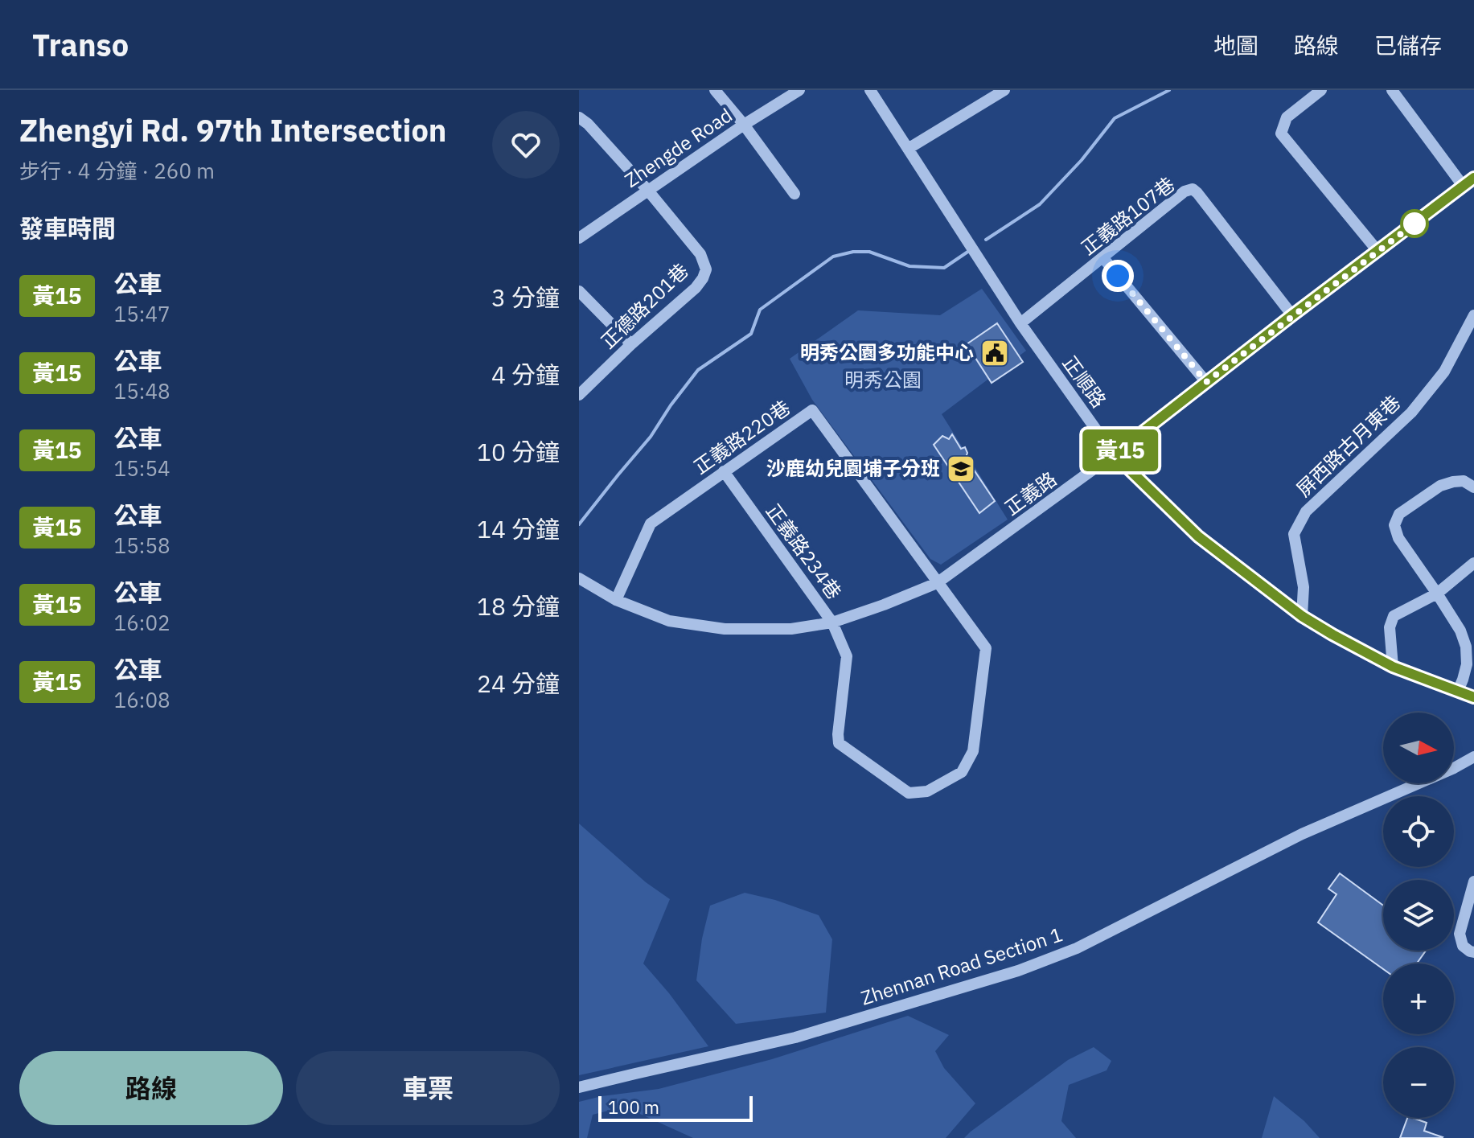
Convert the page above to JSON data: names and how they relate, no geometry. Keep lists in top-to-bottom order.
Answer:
{
  "streets": {
    "street": [
      "Zhengde Road",
      "正義路107巷",
      "正德路201巷",
      "正順路",
      "正義路220巷",
      "屏西路古月東巷",
      "正義路",
      "正義路234巷",
      "Zhennan Road Section 1"
    ]
  },
  "crossings": [
    ["Zhengde Road", "正德路201巷"],
    ["正義路107巷", "正順路"],
    ["正義路107巷", "正義路"],
    ["正順路", "屏西路古月東巷"],
    ["正順路", "正義路"],
    ["正義路220巷", "正義路"],
    ["正義路220巷", "正義路234巷"],
    ["正義路", "正義路234巷"]
  ],
  "parks": ["明秀公園"],
  "places": {
    "public building": ["明秀公園多功能中心"],
    "school or university": ["沙鹿幼兒園埔子分班"]
  },
  "lines": ["bus line 黃15"],
  "scale_bar": "100 m",
  "north": "right",
  "page": {
    "header": "Transo",
    "nav": ["地圖", "路線", "已儲存"],
    "heading": [
      ["Zhengyi Rd. 97th Intersection", "步行 · 4 分鐘 · 260 m"],
      "發車時間"
    ],
    "on_map": "黃15",
    "list": [
      {
        "mark": "黃15",
        "name": "公車",
        "note": "15:47",
        "value": "3 分鐘"
      },
      {
        "mark": "黃15",
        "name": "公車",
        "note": "15:48",
        "value": "4 分鐘"
      },
      {
        "mark": "黃15",
        "name": "公車",
        "note": "15:54",
        "value": "10 分鐘"
      },
      {
        "mark": "黃15",
        "name": "公車",
        "note": "15:58",
        "value": "14 分鐘"
      },
      {
        "mark": "黃15",
        "name": "公車",
        "note": "16:02",
        "value": "18 分鐘"
      },
      {
        "mark": "黃15",
        "name": "公車",
        "note": "16:08",
        "value": "24 分鐘"
      }
    ],
    "map_buttons": ["+", "−"],
    "buttons": ["路線", "車票"],
    "scale": "100 m"
  }
}
